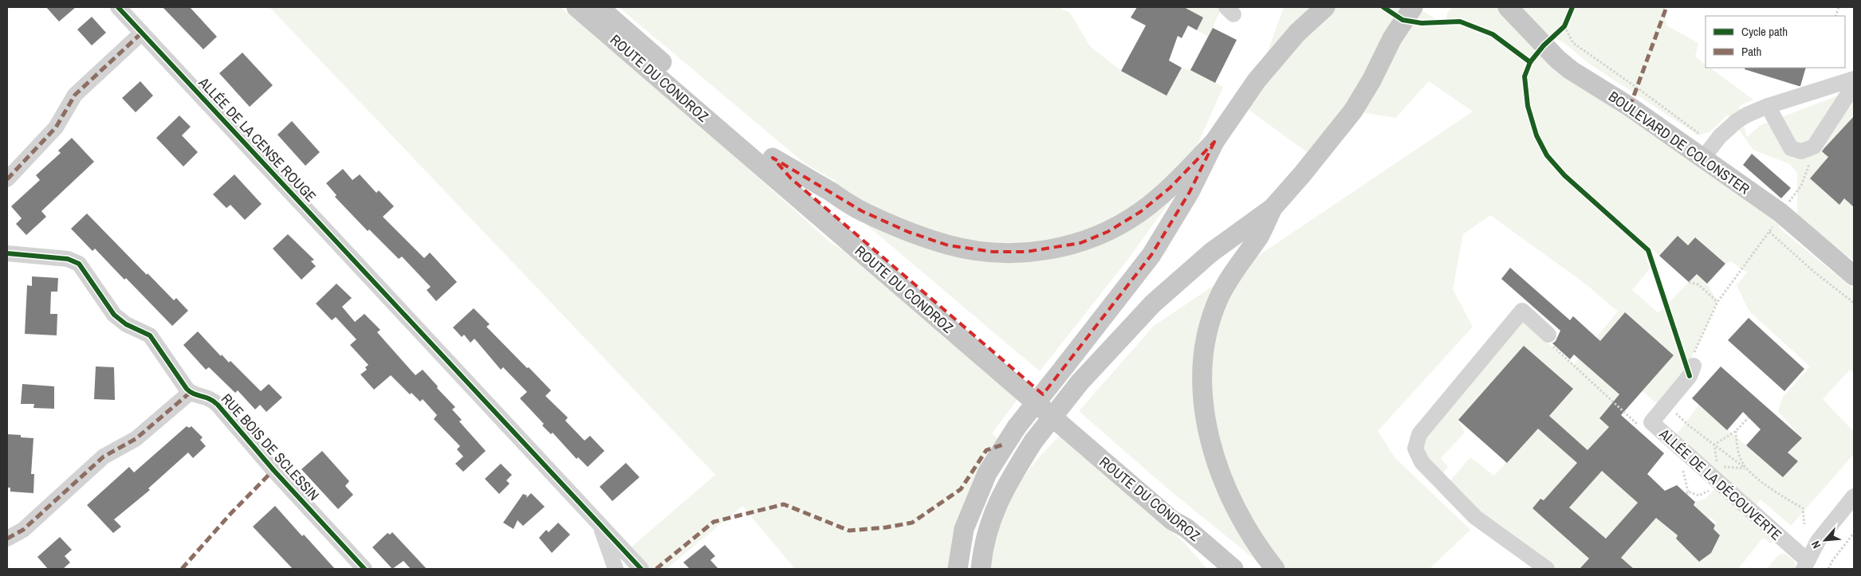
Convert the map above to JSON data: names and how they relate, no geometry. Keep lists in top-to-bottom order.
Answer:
{
  "streets": {
    "main road": ["ROUTE DU CONDROZ", "BOULEVARD DE COLONSTER"],
    "street": ["ALLÉE DE LA CENSE ROUGE", "RUE BOIS DE SCLESSIN", "ALLÉE DE LA DÉCOUVERTE"]
  },
  "legend": ["Cycle path", "Path"],
  "north": "bottom left"
}
